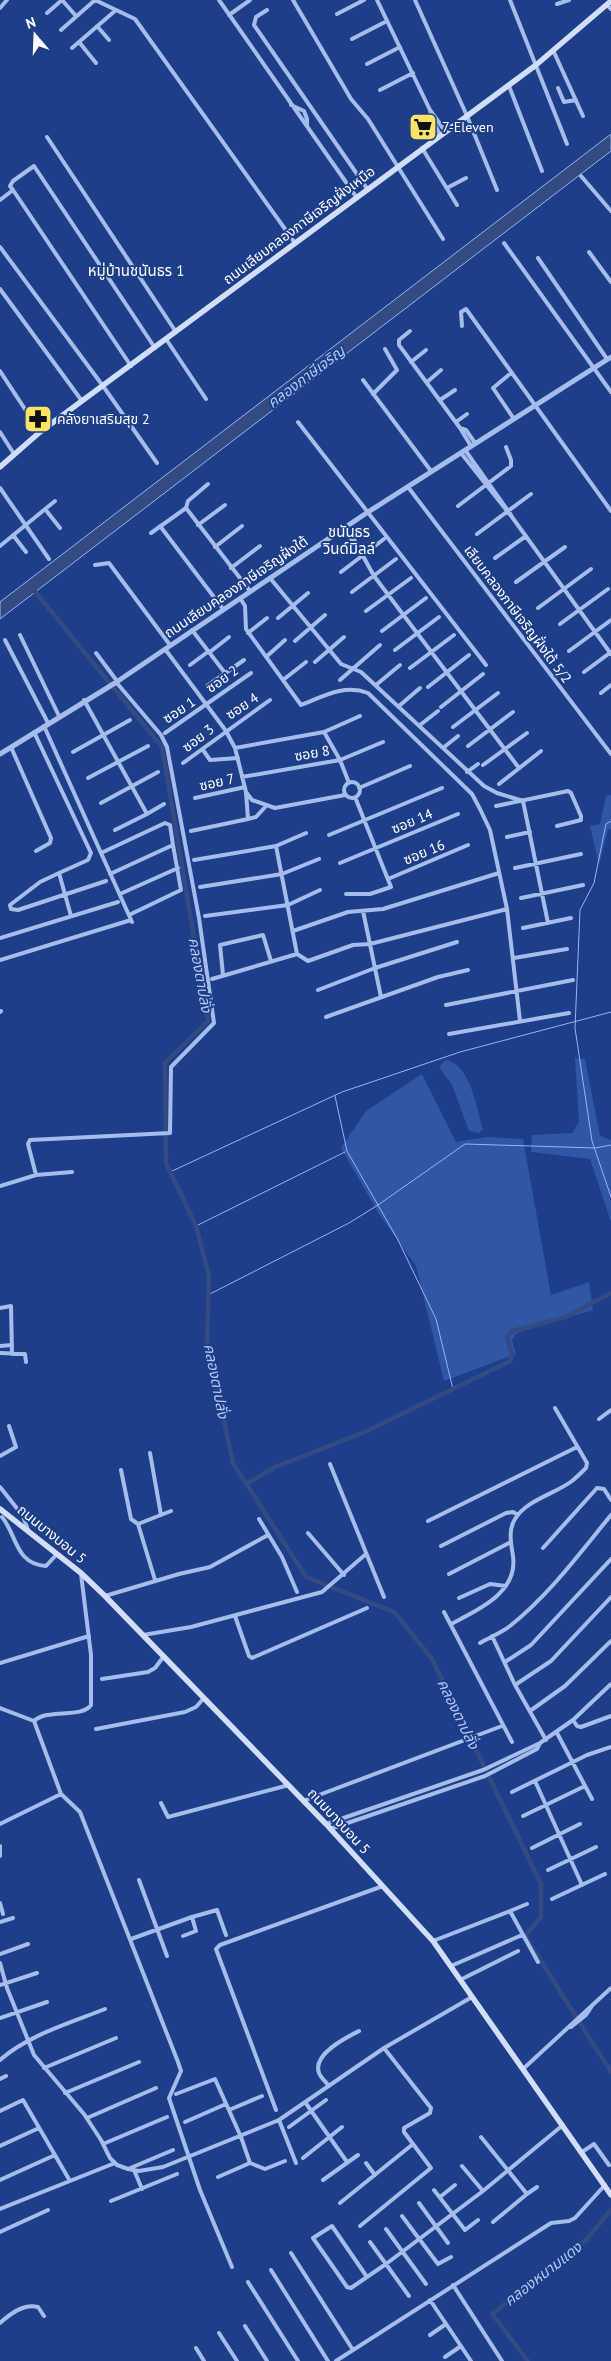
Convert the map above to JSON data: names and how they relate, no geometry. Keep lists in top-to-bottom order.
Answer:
{
  "streets": {
    "main road": ["ถนนเลียบคลองภาษีเจริญฝั่งเหนือ", "ถนนบางบอน 5"],
    "street": [
      "ถนนเลียบคลองภาษีเจริญฝั่งใต้",
      "เลียบคลองภาษีเจริญฝั่งใต้ 5/2",
      "ซอย 2",
      "ซอย 4",
      "ซอย 1",
      "ซอย 3",
      "ซอย 8",
      "ซอย 7",
      "ซอย 14",
      "ซอย 16"
    ]
  },
  "crossings": [
    ["ถนนเลียบคลองภาษีเจริญฝั่งใต้", "เลียบคลองภาษีเจริญฝั่งใต้ 5/2"],
    ["ซอย 2", "ซอย 1"],
    ["ซอย 4", "ซอย 3"]
  ],
  "districts": ["หมู่บ้านชนันธร 1", "ชนันธร วินด์มิลล์"],
  "water": ["คลองภาษีเจริญ", "คลองตาปลั่ง", "คลองหนามแดง"],
  "places": {
    "supermarket": ["7-Eleven"],
    "pharmacy": ["คลังยาเสริมสุข 2"]
  },
  "north": "top"
}
